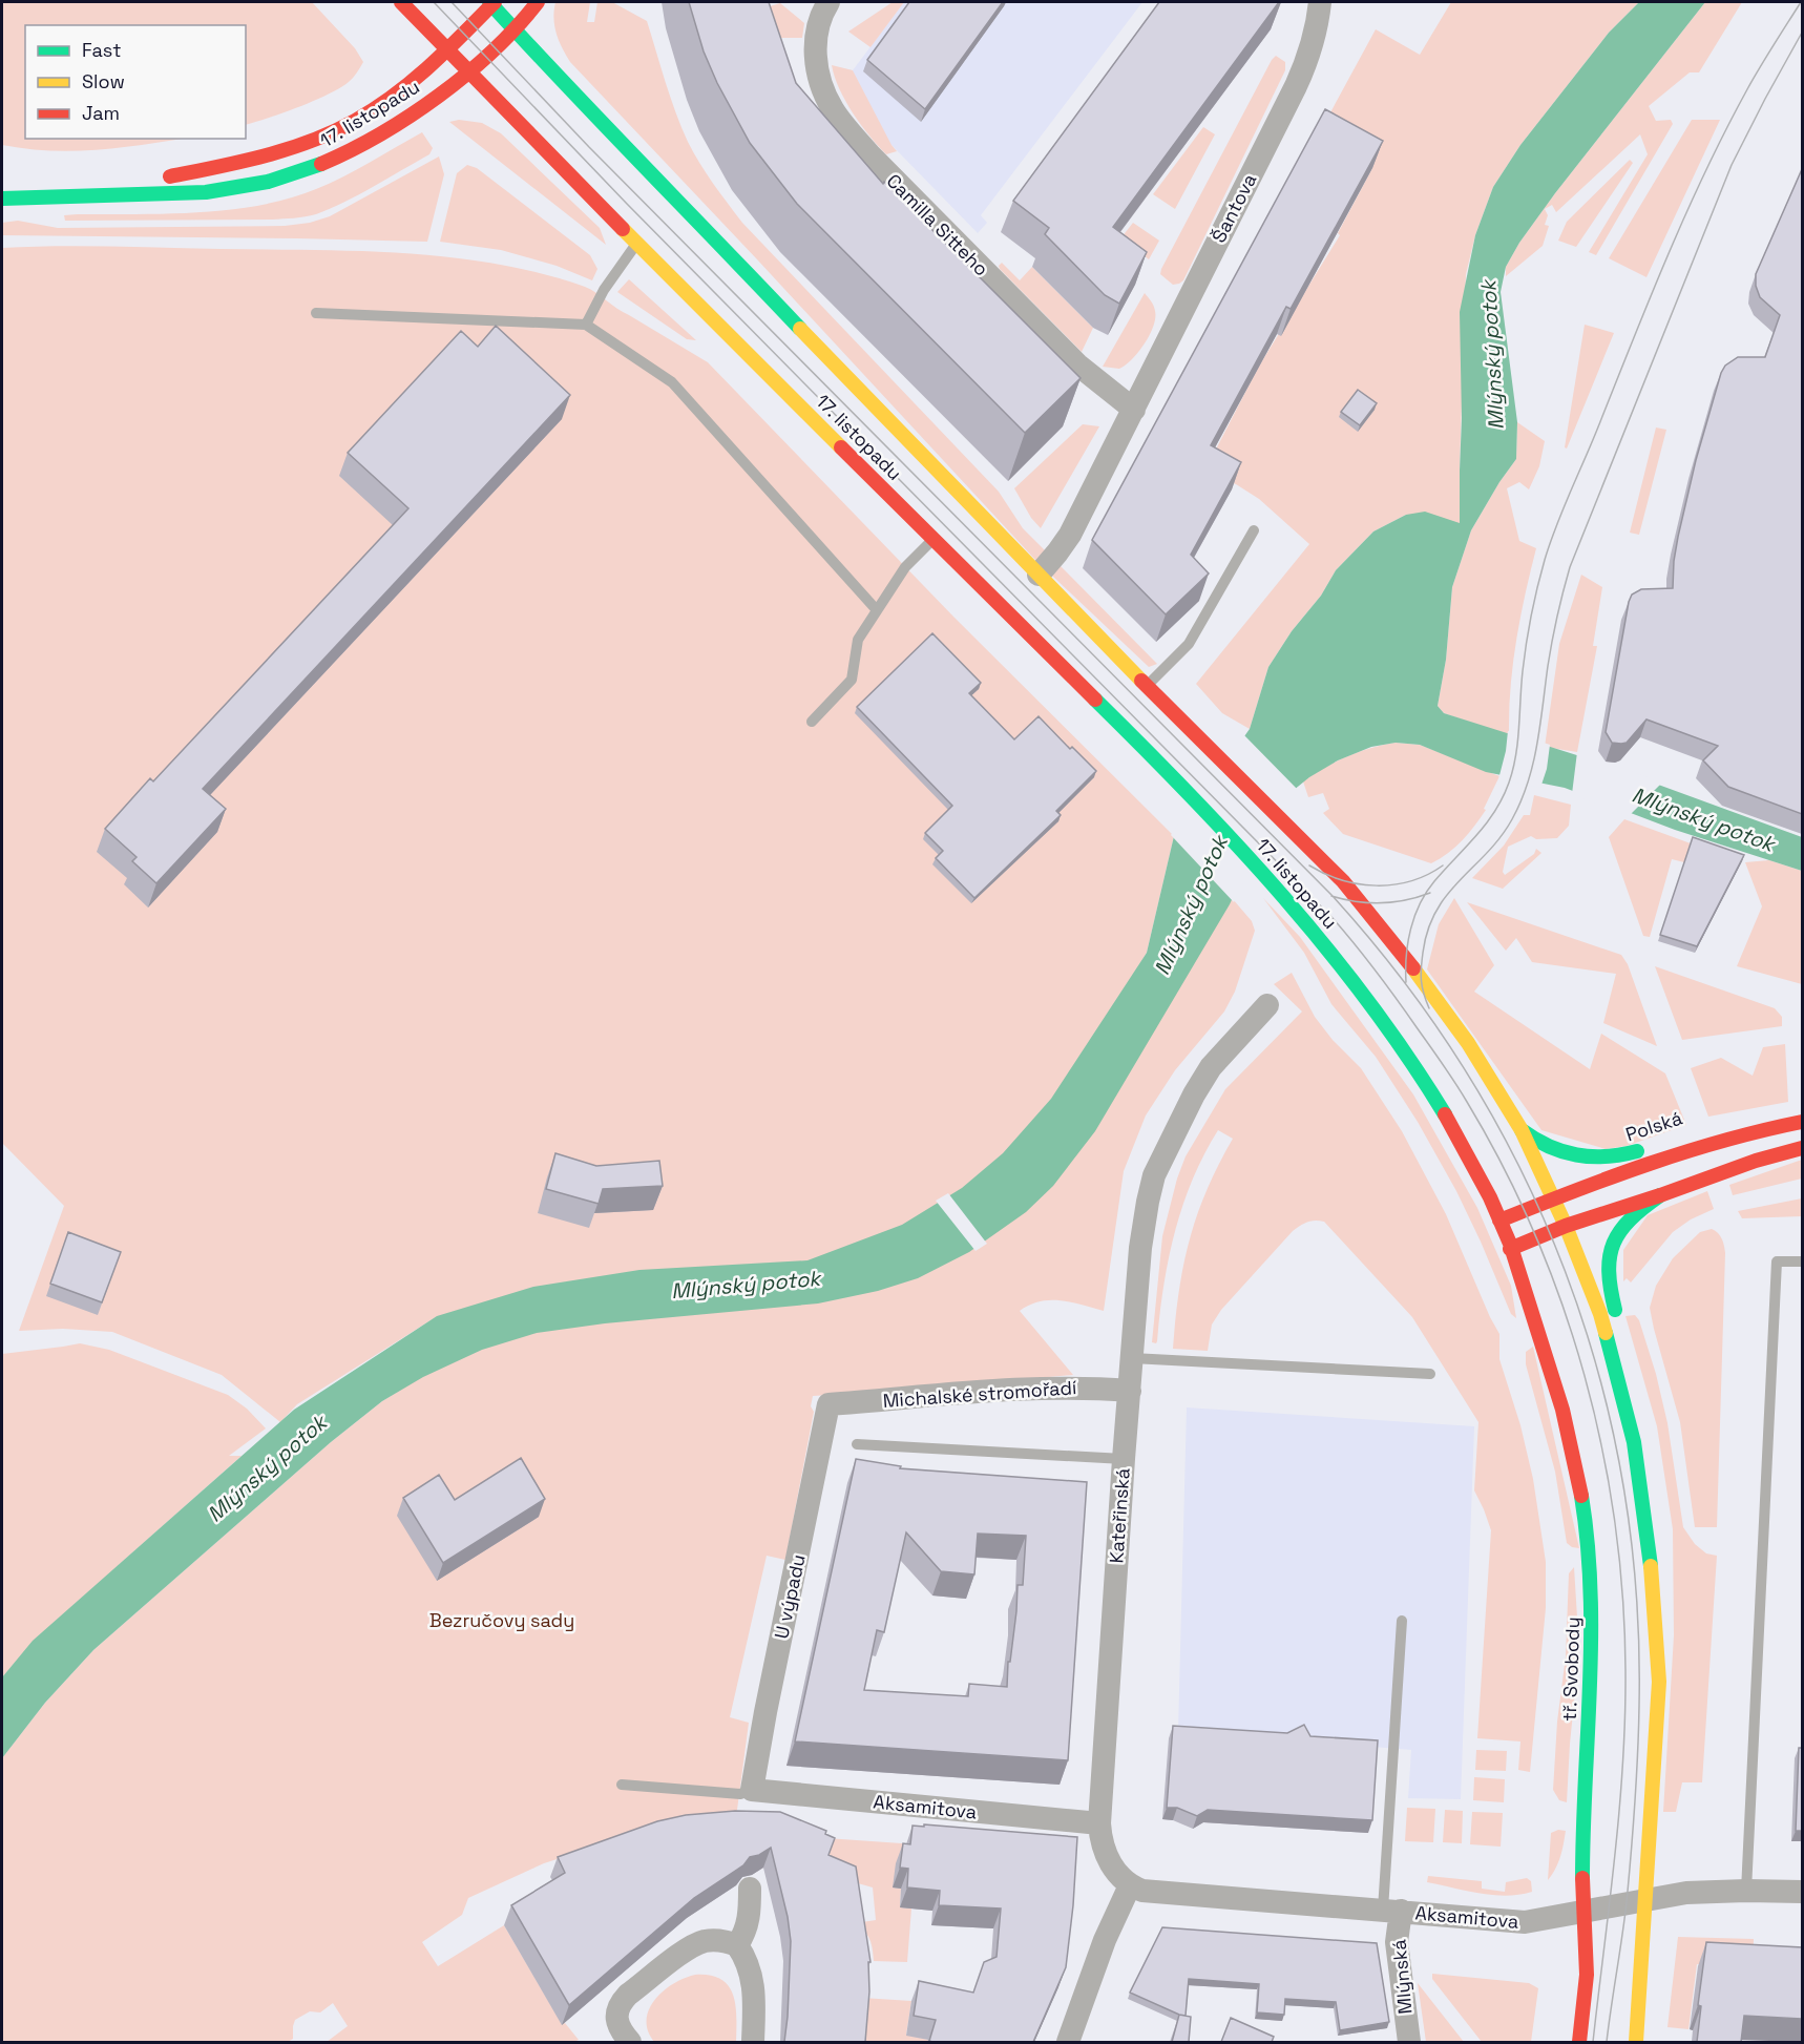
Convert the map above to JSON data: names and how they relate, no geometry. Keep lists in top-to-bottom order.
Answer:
{
  "streets": {
    "street": [
      "17. listopadu",
      "Šantova",
      "Camilla Sitteho",
      "Polská",
      "Michalské stromořadí",
      "Kateřinská",
      "U výpadu",
      "tř. Svobody",
      "Aksamitova",
      "Mlýnská"
    ]
  },
  "crossings": [
    ["17. listopadu", "Šantova"],
    ["17. listopadu", "Polská"],
    ["17. listopadu", "tř. Svobody"],
    ["Šantova", "Camilla Sitteho"],
    ["Michalské stromořadí", "Kateřinská"],
    ["Michalské stromořadí", "U výpadu"],
    ["Kateřinská", "Aksamitova"],
    ["U výpadu", "Aksamitova"],
    ["tř. Svobody", "Aksamitova"],
    ["Aksamitova", "Mlýnská"]
  ],
  "water": ["Mlýnský potok"],
  "parks": ["Bezručovy sady"],
  "legend": ["Fast", "Slow", "Jam"]
}
